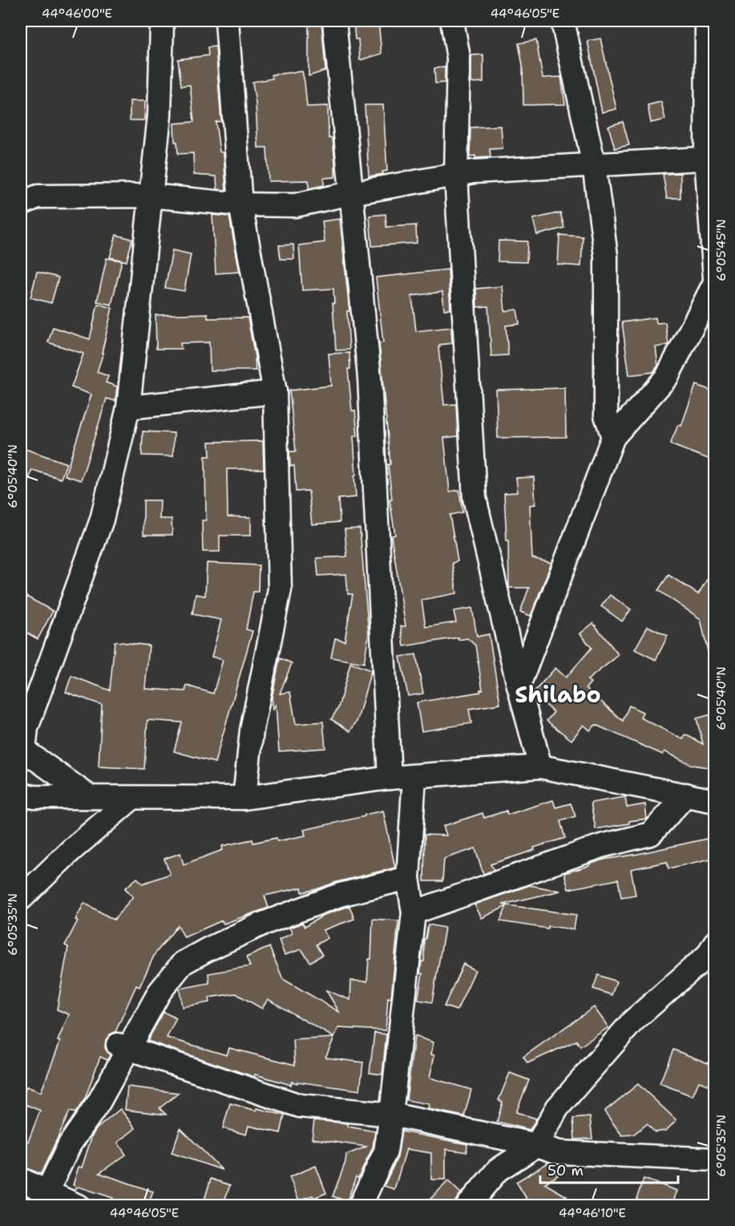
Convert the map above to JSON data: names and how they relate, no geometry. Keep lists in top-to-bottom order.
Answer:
{
  "districts": ["Shilabo"],
  "scale_bar": "50 m",
  "coordinates": [
    "44°46'00\"E",
    "44°46'05\"E",
    "6°05'45\"N",
    "6°05'40\"N",
    "6°05'35\"N",
    "44°46'10\"E"
  ]
}
